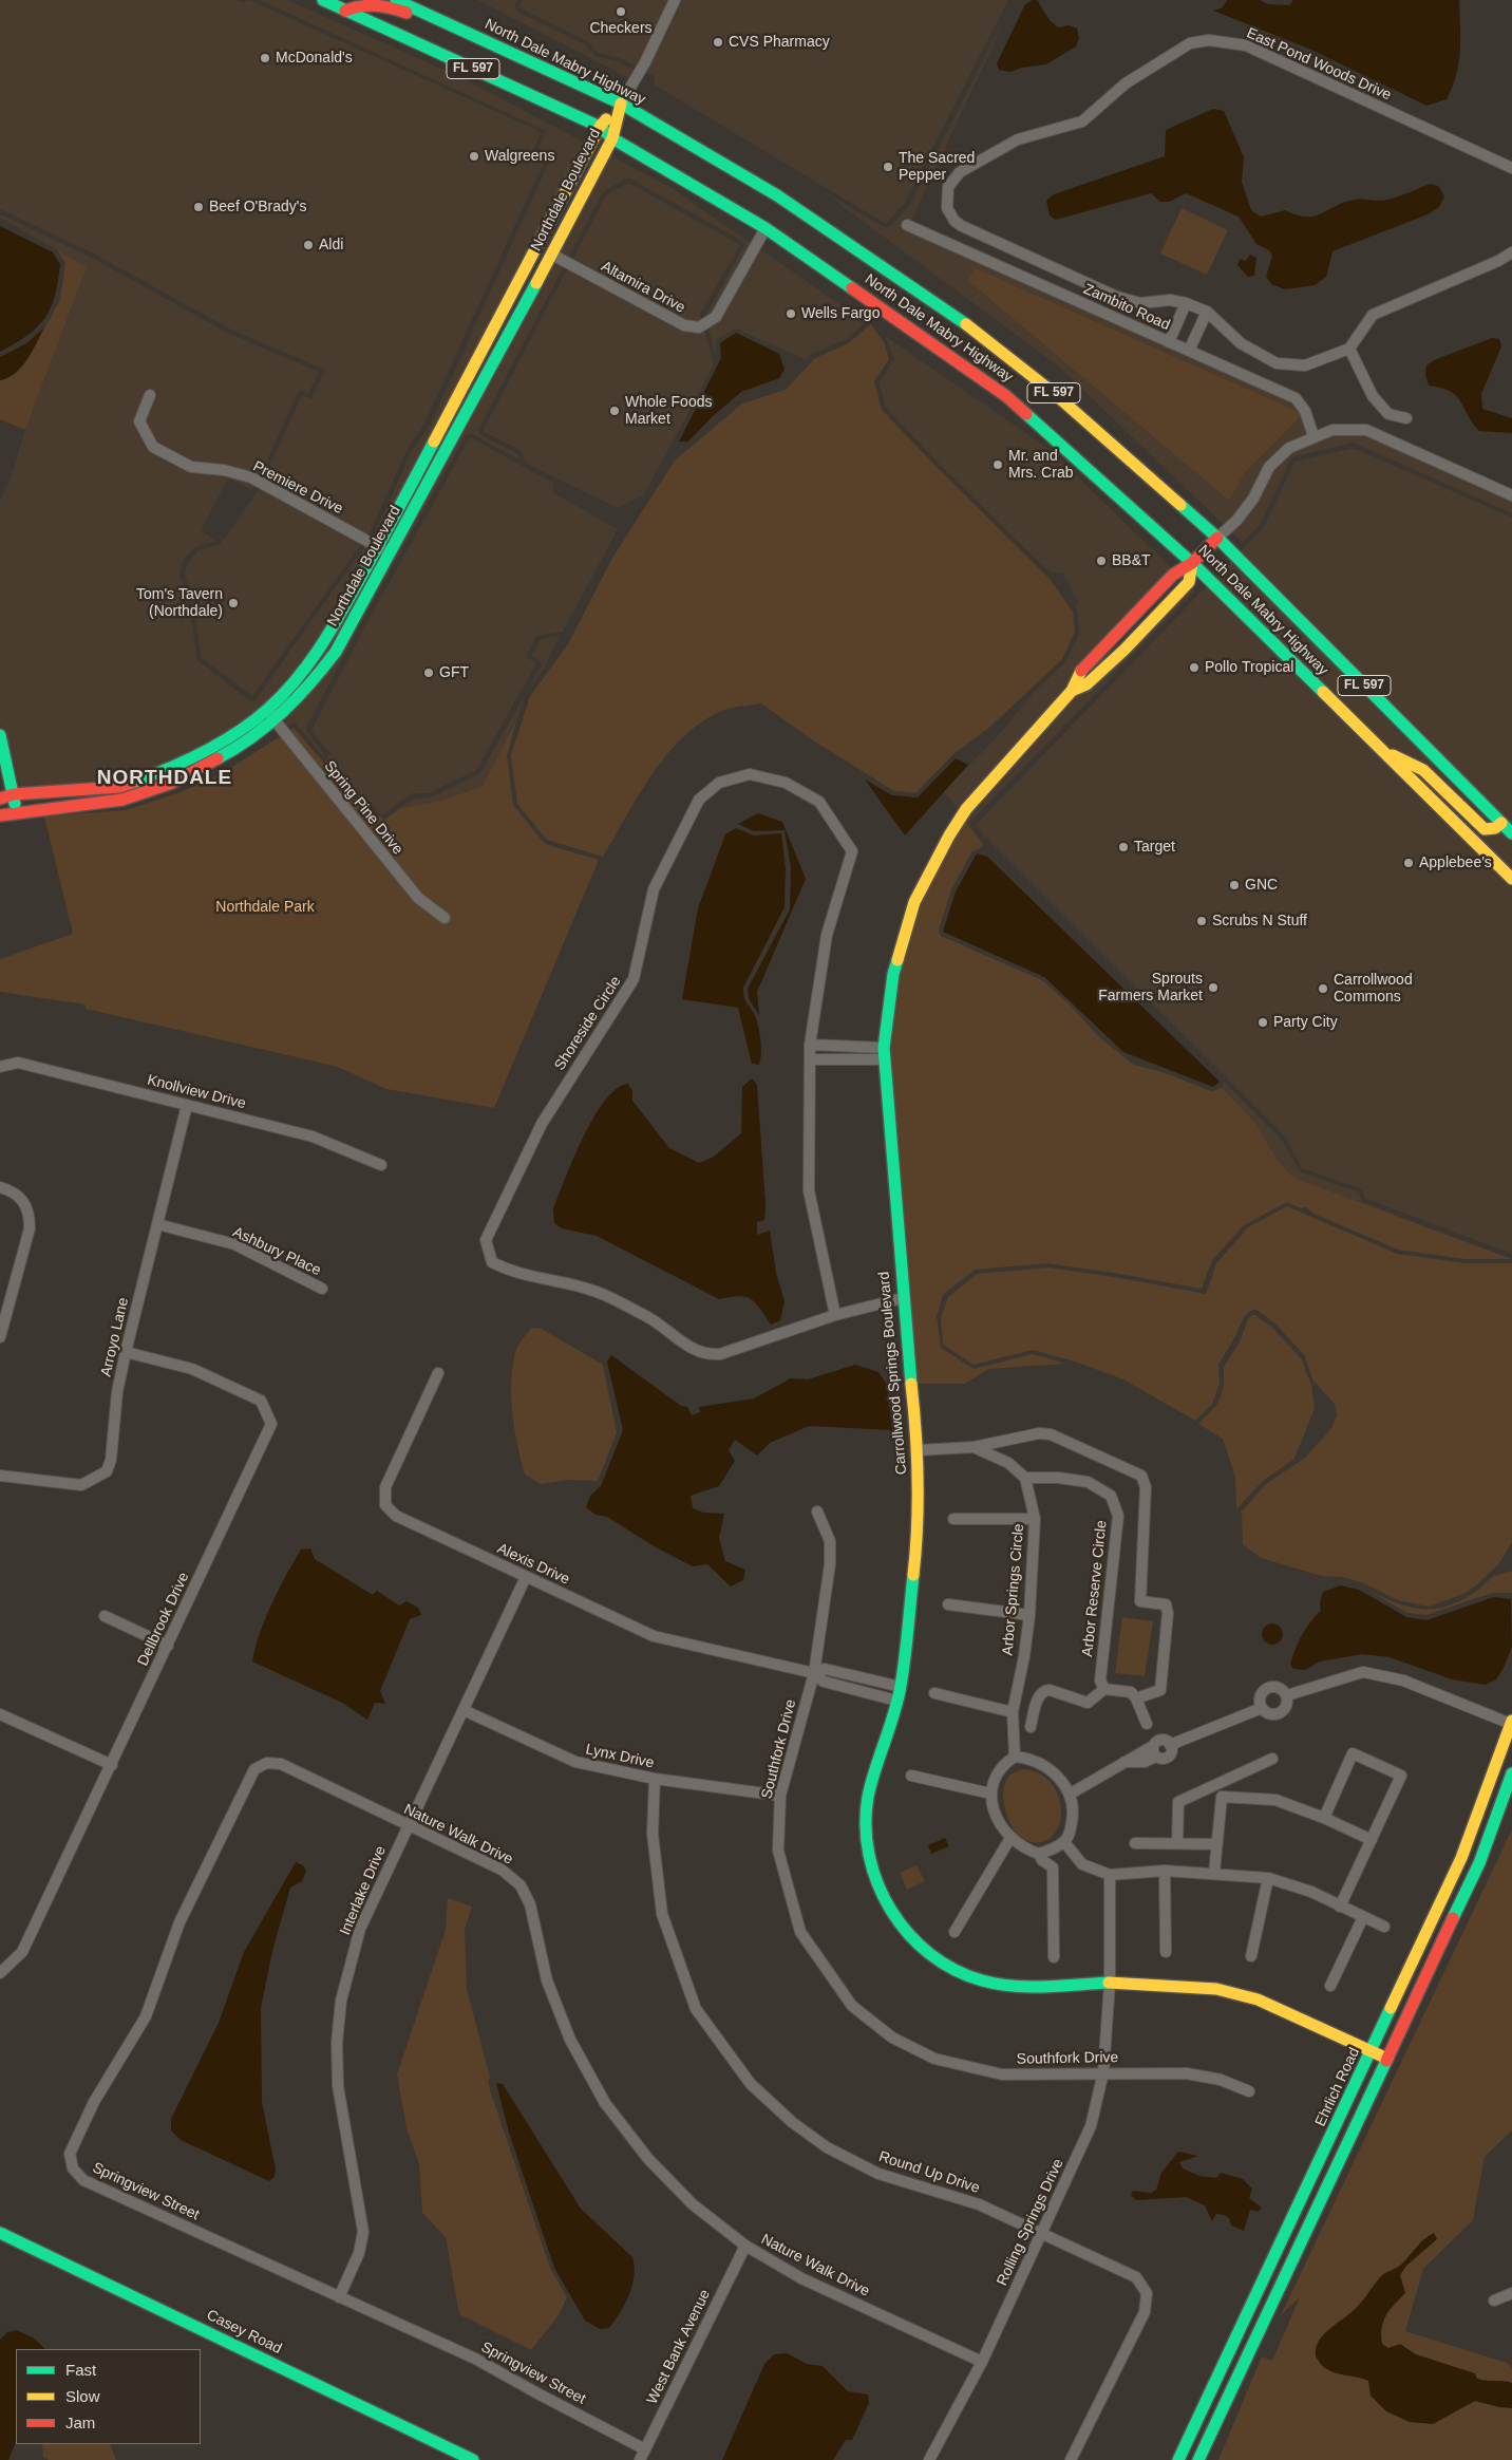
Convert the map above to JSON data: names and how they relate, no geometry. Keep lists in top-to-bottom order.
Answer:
{
  "streets": {
    "street": [
      "North Dale Mabry Highway",
      "East Pond Woods Drive",
      "FL 597",
      "Northdale Boulevard",
      "Altamira Drive",
      "Zambito Road",
      "Premiere Drive",
      "Spring Pine Drive",
      "Shoreside Circle",
      "Knollview Drive",
      "Ashbury Place",
      "Arroyo Lane",
      "Carrollwood Springs Boulevard",
      "Alexis Drive",
      "Arbor Reserve Circle",
      "Arbor Springs Circle",
      "Dellbrook Drive",
      "Southfork Drive",
      "Lynx Drive",
      "Nature Walk Drive",
      "Interlake Drive",
      "Ehrlich Road",
      "Round Up Drive",
      "Springview Street",
      "Rolling Springs Drive",
      "Casey Road",
      "West Bank Avenue"
    ]
  },
  "crossings": [
    ["North Dale Mabry Highway", "Northdale Boulevard"],
    ["North Dale Mabry Highway", "Altamira Drive"],
    ["North Dale Mabry Highway", "Carrollwood Springs Boulevard"],
    ["Northdale Boulevard", "Altamira Drive"],
    ["Northdale Boulevard", "Premiere Drive"],
    ["Northdale Boulevard", "Spring Pine Drive"],
    ["Shoreside Circle", "Carrollwood Springs Boulevard"],
    ["Knollview Drive", "Arroyo Lane"],
    ["Ashbury Place", "Arroyo Lane"],
    ["Arroyo Lane", "Dellbrook Drive"],
    ["Carrollwood Springs Boulevard", "Alexis Drive"],
    ["Carrollwood Springs Boulevard", "Ehrlich Road"],
    ["Carrollwood Springs Boulevard", "Rolling Springs Drive"],
    ["Alexis Drive", "Southfork Drive"],
    ["Alexis Drive", "Interlake Drive"],
    ["Arbor Reserve Circle", "Arbor Springs Circle"],
    ["Southfork Drive", "Lynx Drive"],
    ["Southfork Drive", "Rolling Springs Drive"],
    ["Lynx Drive", "Interlake Drive"],
    ["Lynx Drive", "Round Up Drive"],
    ["Nature Walk Drive", "Interlake Drive"],
    ["Nature Walk Drive", "Springview Street"],
    ["Nature Walk Drive", "Rolling Springs Drive"],
    ["Nature Walk Drive", "West Bank Avenue"],
    ["Interlake Drive", "Springview Street"],
    ["Round Up Drive", "Rolling Springs Drive"],
    ["Springview Street", "West Bank Avenue"]
  ],
  "districts": ["NORTHDALE"],
  "parks": ["Northdale Park"],
  "places": [
    "Checkers",
    "CVS Pharmacy",
    "McDonald's",
    "Walgreens",
    "The Sacred Pepper",
    "Beef O'Brady's",
    "Aldi",
    "Wells Fargo",
    "Whole Foods Market",
    "Mr. and Mrs. Crab",
    "BB&T",
    "Tom's Tavern (Northdale)",
    "Pollo Tropical",
    "GFT",
    "Target",
    "Applebee's",
    "GNC",
    "Scrubs N Stuff",
    "Sprouts Farmers Market",
    "Carrollwood Commons",
    "Party City"
  ],
  "legend": ["Fast", "Slow", "Jam"]
}
